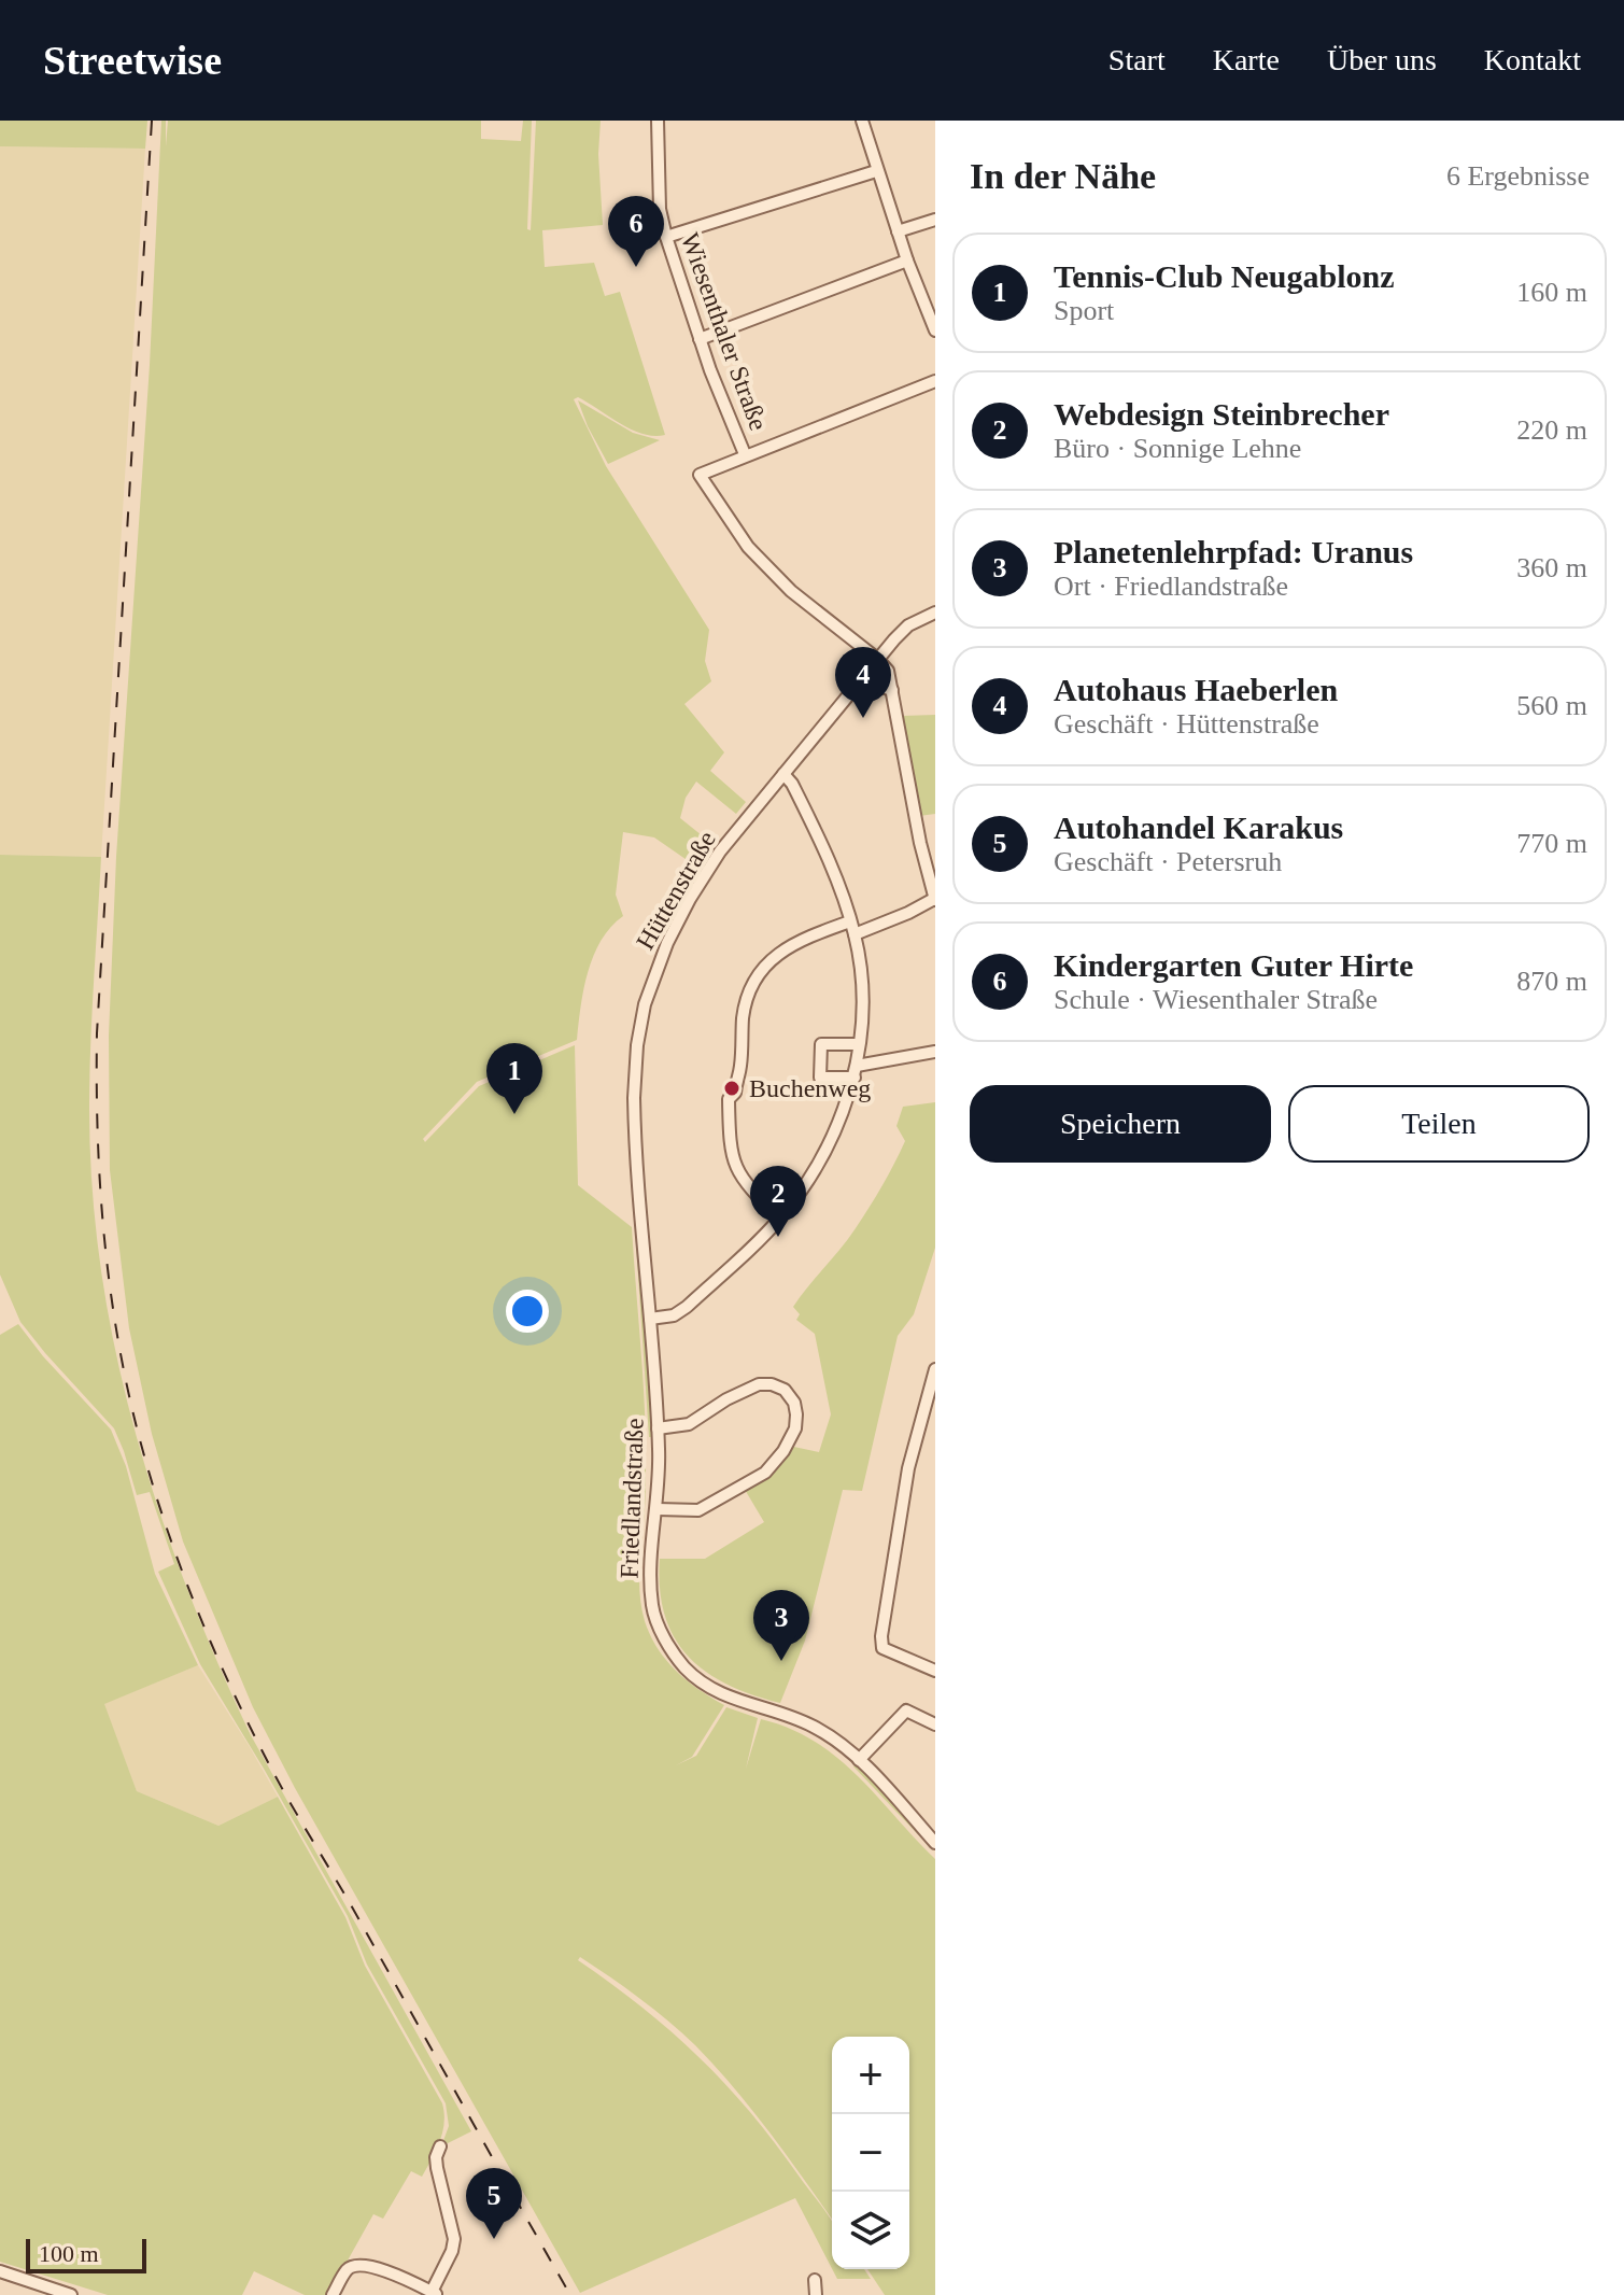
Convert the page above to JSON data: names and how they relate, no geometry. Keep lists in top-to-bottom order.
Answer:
{
  "streets": {
    "street": ["Wiesenthaler Straße", "Hüttenstraße", "Friedlandstraße"]
  },
  "crossings": [
    ["Hüttenstraße", "Friedlandstraße"]
  ],
  "places": ["Buchenweg"],
  "scale_bar": "100 m",
  "page": {
    "header": "Streetwise",
    "nav": [
      "Start",
      "Karte",
      "Über uns",
      "Kontakt"
    ],
    "heading": ["In der Nähe", "6 Ergebnisse"],
    "pins": [
      "6",
      "4",
      "1",
      "2",
      "3",
      "5"
    ],
    "list": [
      {
        "mark": "1",
        "name": "Tennis-Club Neugablonz",
        "note": "Sport",
        "value": "160 m"
      },
      {
        "mark": "2",
        "name": "Webdesign Steinbrecher",
        "note": "Büro · Sonnige Lehne",
        "value": "220 m"
      },
      {
        "mark": "3",
        "name": "Planetenlehrpfad: Uranus",
        "note": "Ort · Friedlandstraße",
        "value": "360 m"
      },
      {
        "mark": "4",
        "name": "Autohaus Haeberlen",
        "note": "Geschäft · Hüttenstraße",
        "value": "560 m"
      },
      {
        "mark": "5",
        "name": "Autohandel Karakus",
        "note": "Geschäft · Petersruh",
        "value": "770 m"
      },
      {
        "mark": "6",
        "name": "Kindergarten Guter Hirte",
        "note": "Schule · Wiesenthaler Straße",
        "value": "870 m"
      }
    ],
    "buttons": ["Speichern", "Teilen"],
    "map_buttons": ["+", "−"],
    "scale": "100 m"
  }
}
